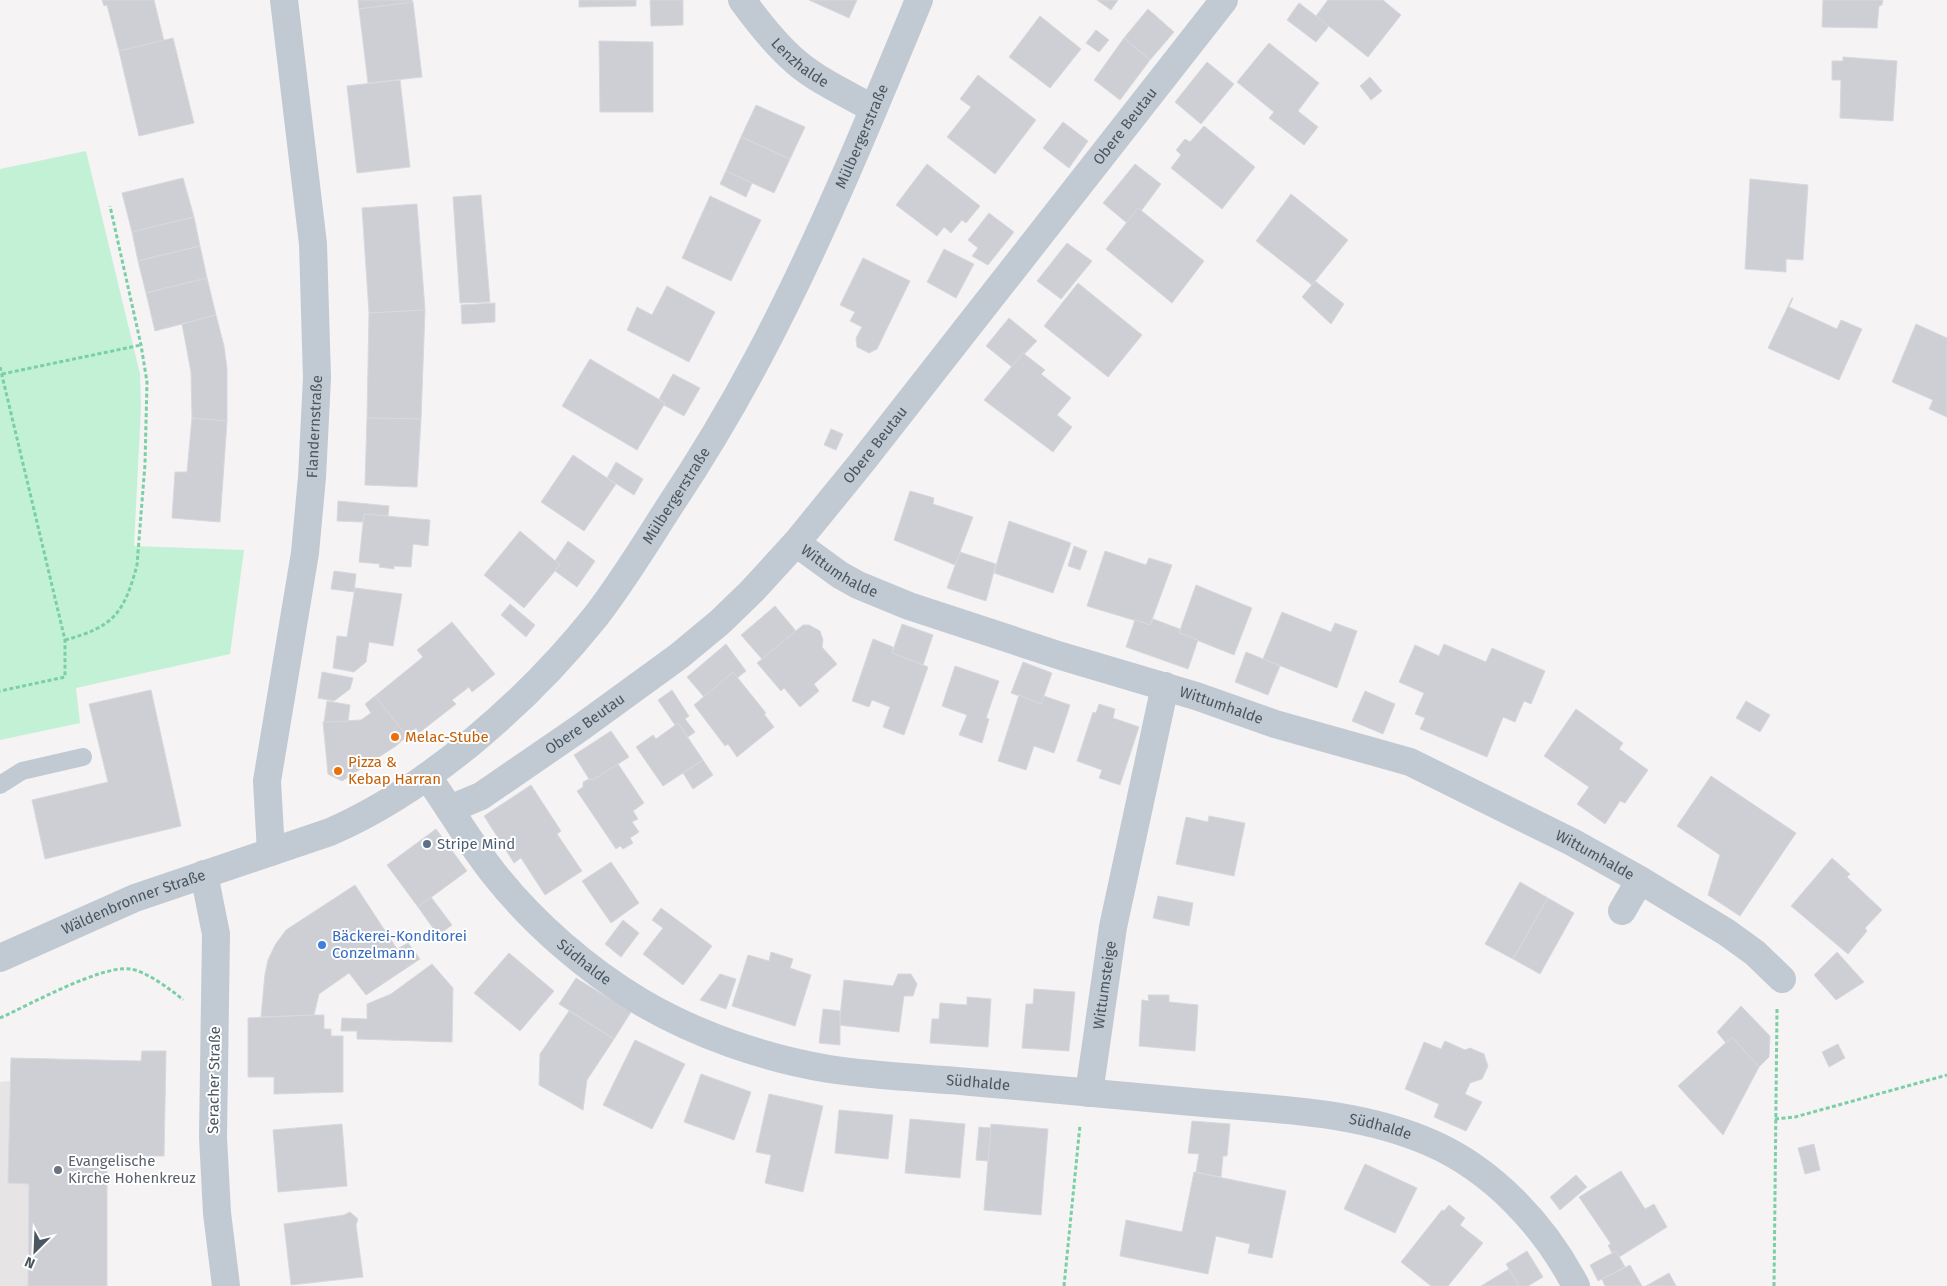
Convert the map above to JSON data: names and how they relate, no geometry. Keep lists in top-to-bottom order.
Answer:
{
  "streets": {
    "street": [
      "Lenzhalde",
      "Obere Beutau",
      "Mülbergerstraße",
      "Flandernstraße",
      "Wittumhalde",
      "Wäldenbronner Straße",
      "Südhalde",
      "Wittumsteige",
      "Seracher Straße"
    ]
  },
  "crossings": [
    ["Lenzhalde", "Mülbergerstraße"],
    ["Obere Beutau", "Wittumhalde"],
    ["Obere Beutau", "Südhalde"],
    ["Mülbergerstraße", "Flandernstraße"],
    ["Mülbergerstraße", "Wäldenbronner Straße"],
    ["Mülbergerstraße", "Südhalde"],
    ["Flandernstraße", "Wäldenbronner Straße"],
    ["Wittumhalde", "Wittumsteige"],
    ["Wäldenbronner Straße", "Seracher Straße"],
    ["Südhalde", "Wittumsteige"]
  ],
  "places": [
    "Melac-Stube",
    "Pizza & Kebap Harran",
    "Stripe Mind",
    "Bäckerei-Konditorei Conzelmann",
    "Evangelische Kirche Hohenkreuz"
  ],
  "north": "bottom left"
}
